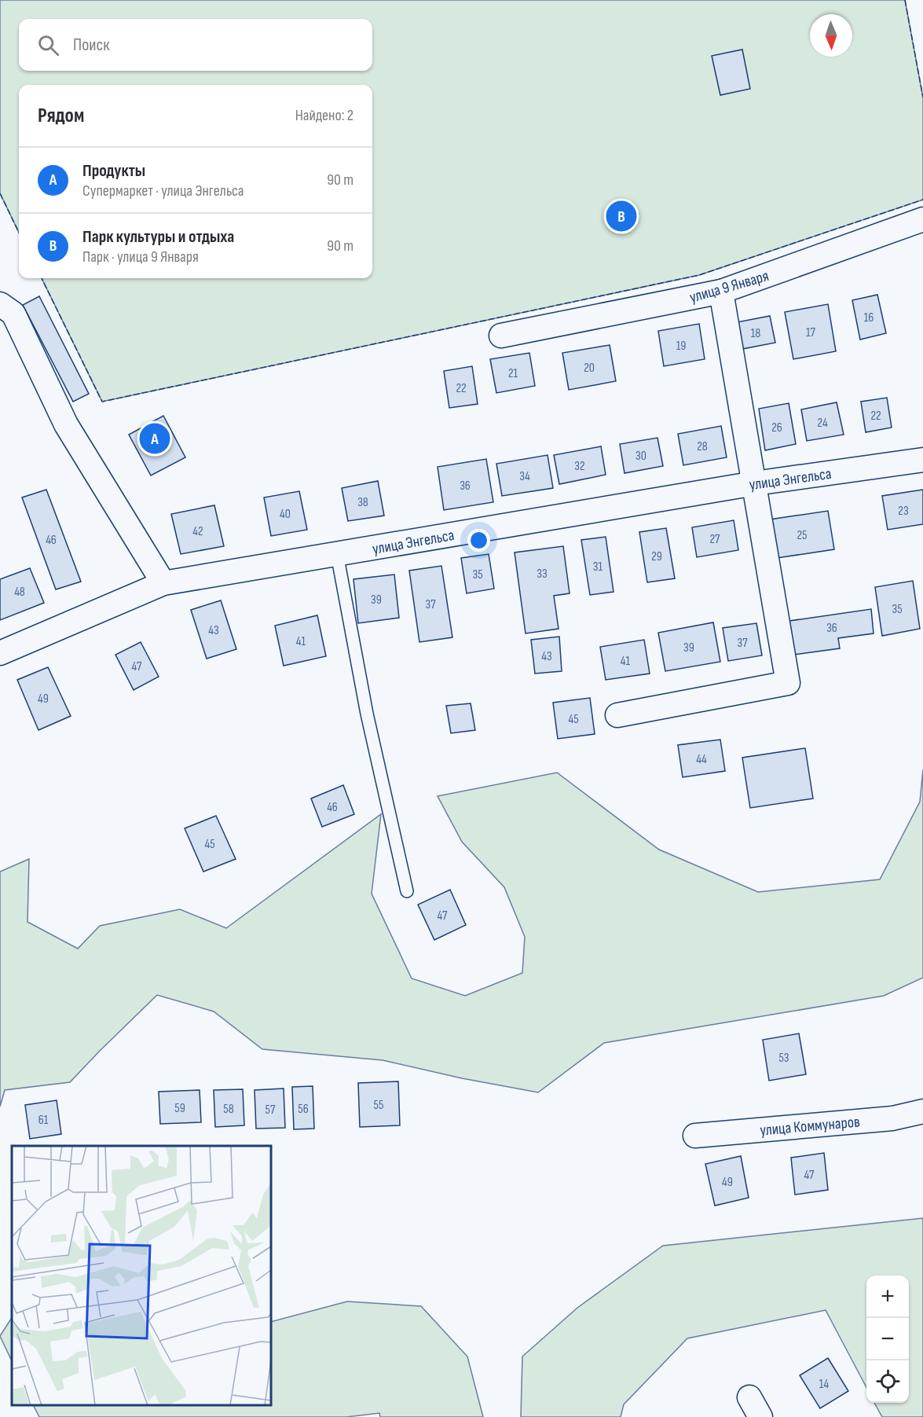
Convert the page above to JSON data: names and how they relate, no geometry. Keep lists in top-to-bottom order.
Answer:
{
  "streets": {
    "street": ["улица 9 Января", "улица Энгельса", "улица Коммунаров"]
  },
  "house_numbers": [
    "16",
    "17",
    "18",
    "19",
    "20",
    "21",
    "22",
    "22",
    "24",
    "26",
    "28",
    "30",
    "32",
    "34",
    "36",
    "38",
    "23",
    "40",
    "42",
    "25",
    "27",
    "46",
    "29",
    "31",
    "33",
    "35",
    "48",
    "39",
    "37",
    "35",
    "36",
    "43",
    "41",
    "37",
    "39",
    "43",
    "41",
    "47",
    "49",
    "45",
    "44",
    "46",
    "45",
    "47",
    "53",
    "55",
    "59",
    "58",
    "56",
    "57",
    "61",
    "47",
    "49",
    "14"
  ],
  "north": "bottom",
  "page": {
    "search": "Поиск",
    "heading": ["Рядом", "Найдено: 2"],
    "list": [
      {
        "mark": "A",
        "name": "Продукты",
        "note": "Супермаркет · улица Энгельса",
        "value": "90 m"
      },
      {
        "mark": "B",
        "name": "Парк культуры и отдыха",
        "note": "Парк · улица 9 Января",
        "value": "90 m"
      }
    ],
    "pins": ["B", "A"],
    "map_buttons": ["+", "−"]
  }
}
